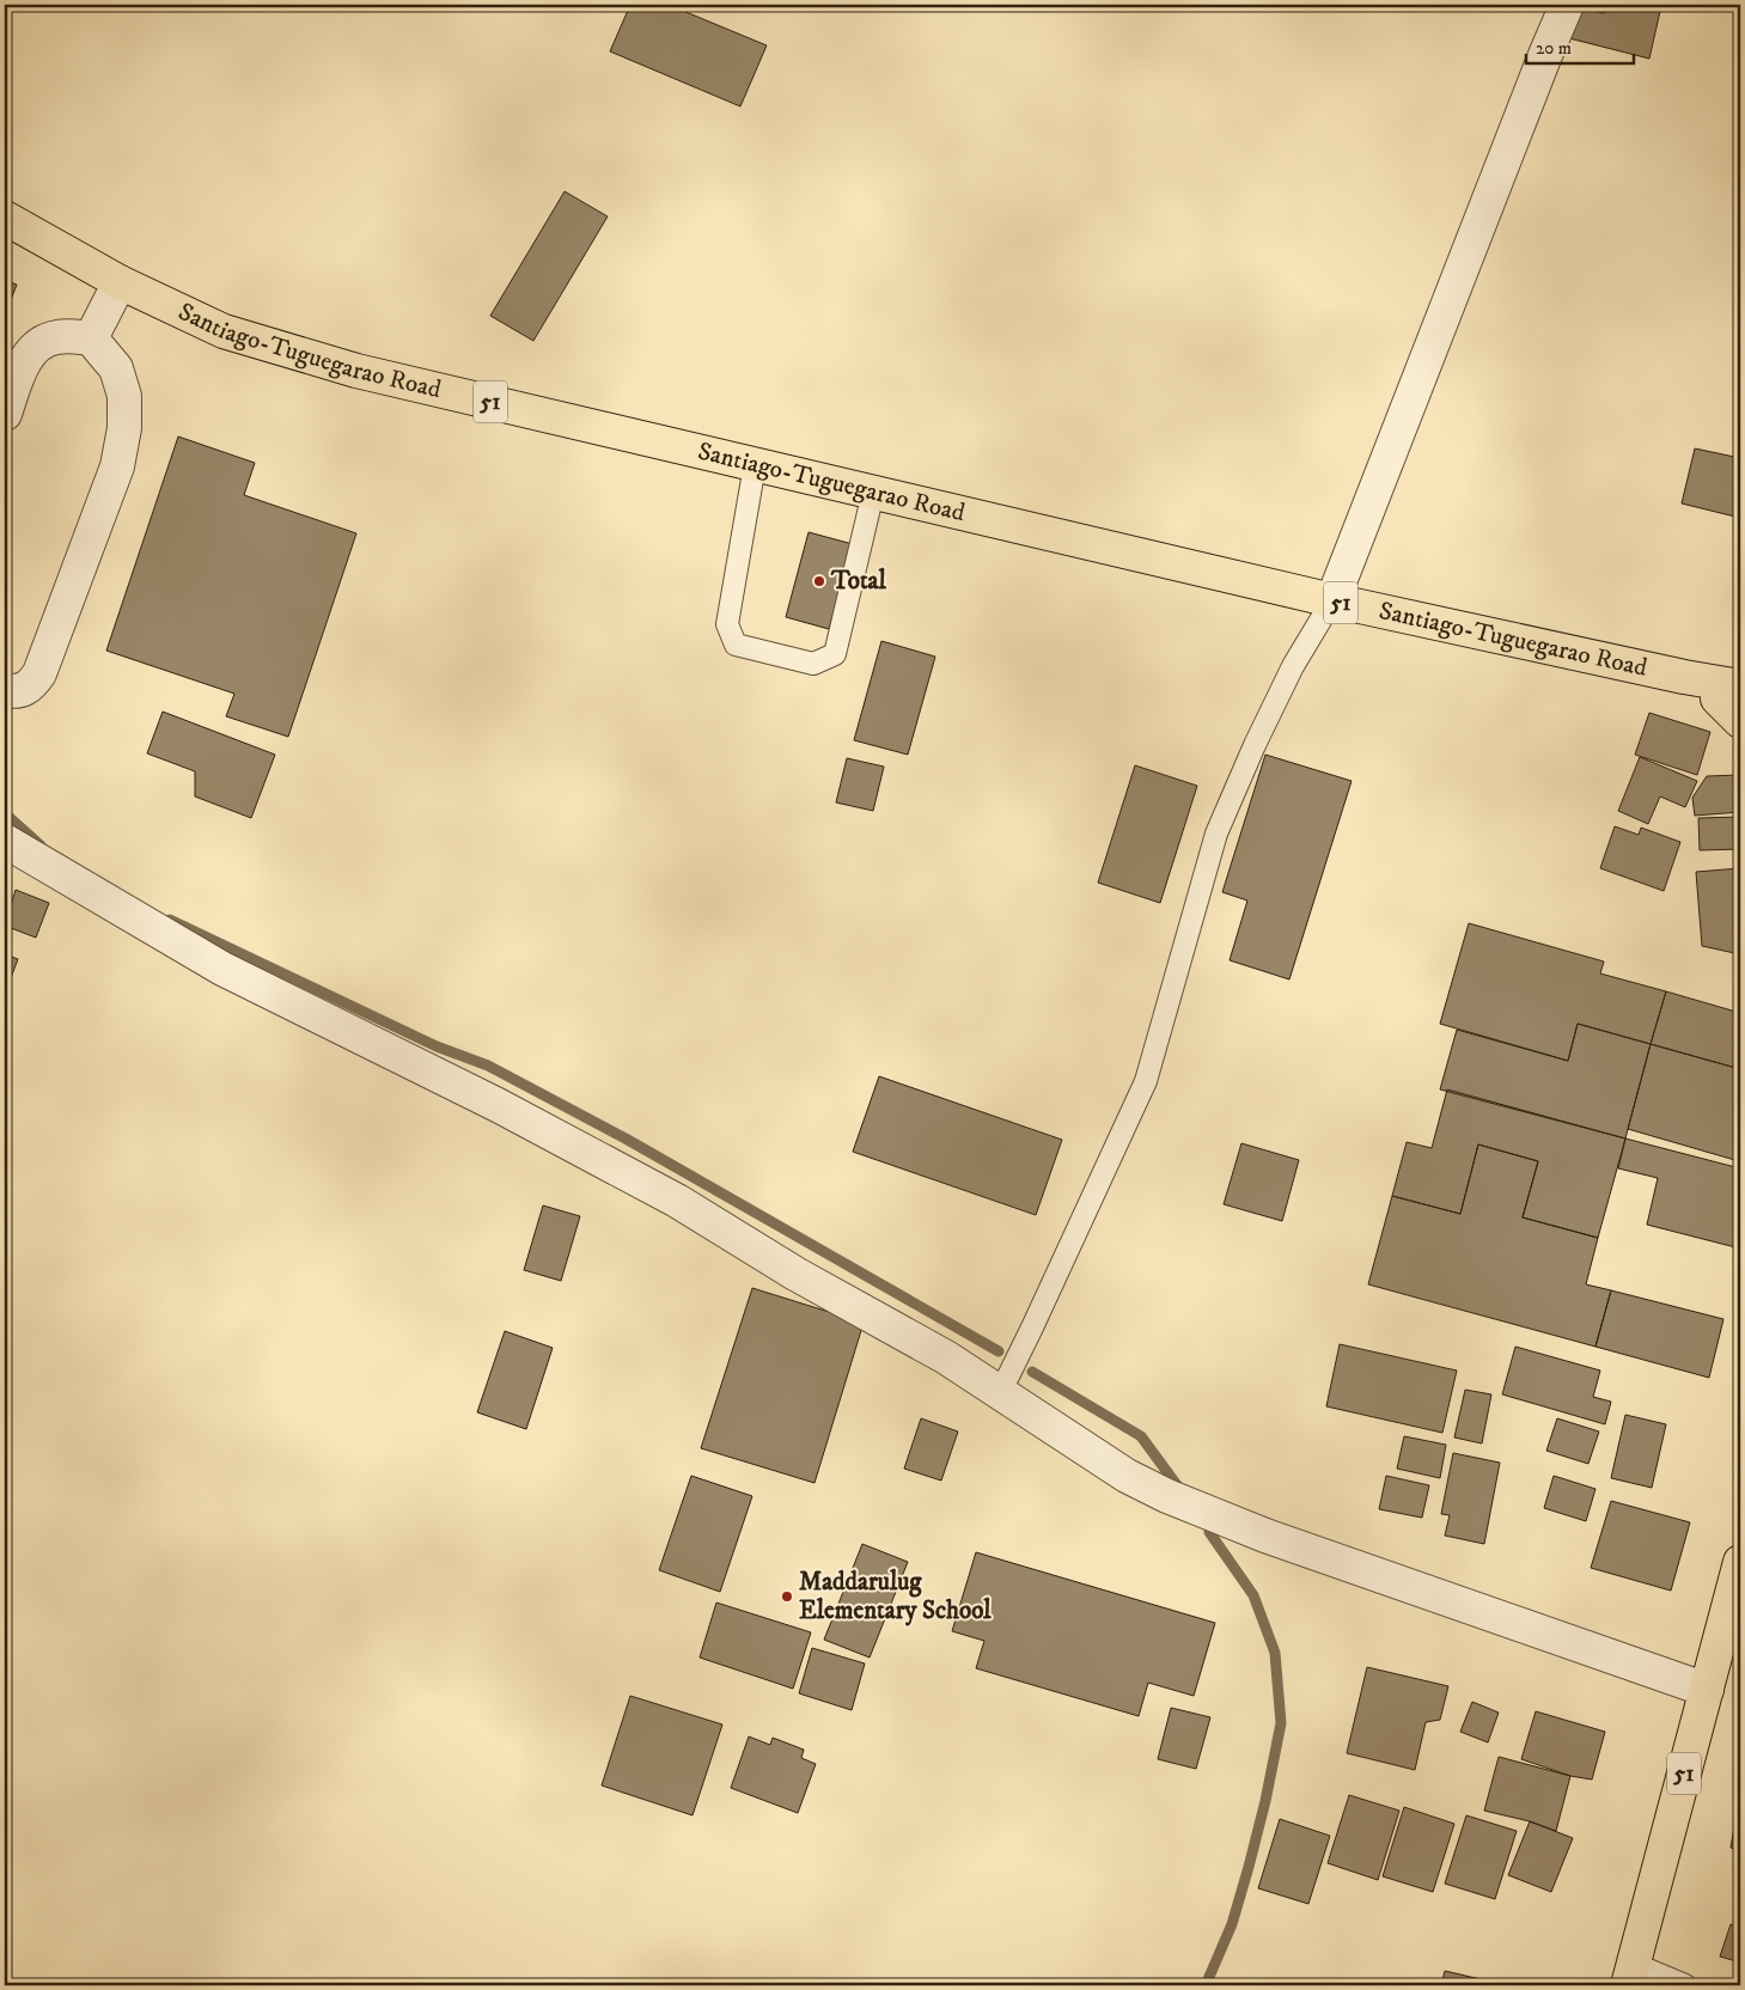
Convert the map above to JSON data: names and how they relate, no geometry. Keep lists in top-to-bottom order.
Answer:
{
  "streets": {
    "highway": ["Santiago-Tuguegarao Road", "51"]
  },
  "places": ["Total", "Maddarulug Elementary School"],
  "scale_bar": "20 m"
}
